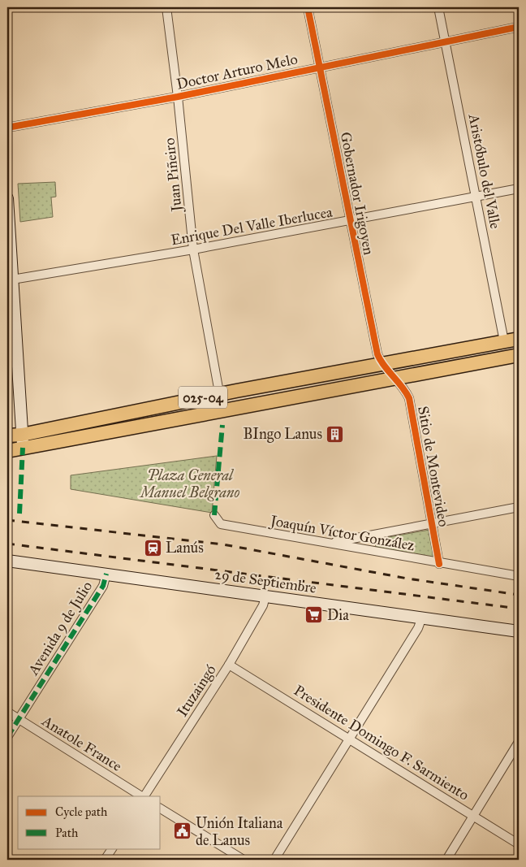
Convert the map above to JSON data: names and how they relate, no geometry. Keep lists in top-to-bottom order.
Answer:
{
  "streets": {
    "main road": ["025-04"],
    "street": [
      "Doctor Arturo Melo",
      "Aristóbulo del Valle",
      "Juan Piñeiro",
      "Gobernador Irigoyen",
      "Enrique Del Valle Iberlucea",
      "Sitio de Montevideo",
      "Joaquín Víctor González",
      "29 de Septiembre",
      "Avenida 9 de Julio",
      "Ituzaingó",
      "Presidente Domingo F. Sarmiento",
      "Anatole France"
    ]
  },
  "crossings": [
    ["Doctor Arturo Melo", "Aristóbulo del Valle"],
    ["Doctor Arturo Melo", "Juan Piñeiro"],
    ["Doctor Arturo Melo", "Gobernador Irigoyen"],
    ["Aristóbulo del Valle", "Enrique Del Valle Iberlucea"],
    ["Aristóbulo del Valle", "025-04"],
    ["Juan Piñeiro", "Enrique Del Valle Iberlucea"],
    ["Juan Piñeiro", "025-04"],
    ["Gobernador Irigoyen", "Enrique Del Valle Iberlucea"],
    ["Gobernador Irigoyen", "025-04"],
    ["Gobernador Irigoyen", "Sitio de Montevideo"],
    ["025-04", "Sitio de Montevideo"],
    ["Sitio de Montevideo", "Joaquín Víctor González"],
    ["29 de Septiembre", "Avenida 9 de Julio"],
    ["29 de Septiembre", "Ituzaingó"],
    ["Avenida 9 de Julio", "Anatole France"],
    ["Ituzaingó", "Presidente Domingo F. Sarmiento"]
  ],
  "parks": ["Plaza General Manuel Belgrano"],
  "places": {
    "building": ["BIngo Lanus"],
    "station": ["Lanús"],
    "supermarket": ["Dia"],
    "public building": ["Unión Italiana de Lanus"]
  },
  "legend": ["Cycle path", "Path"]
}
